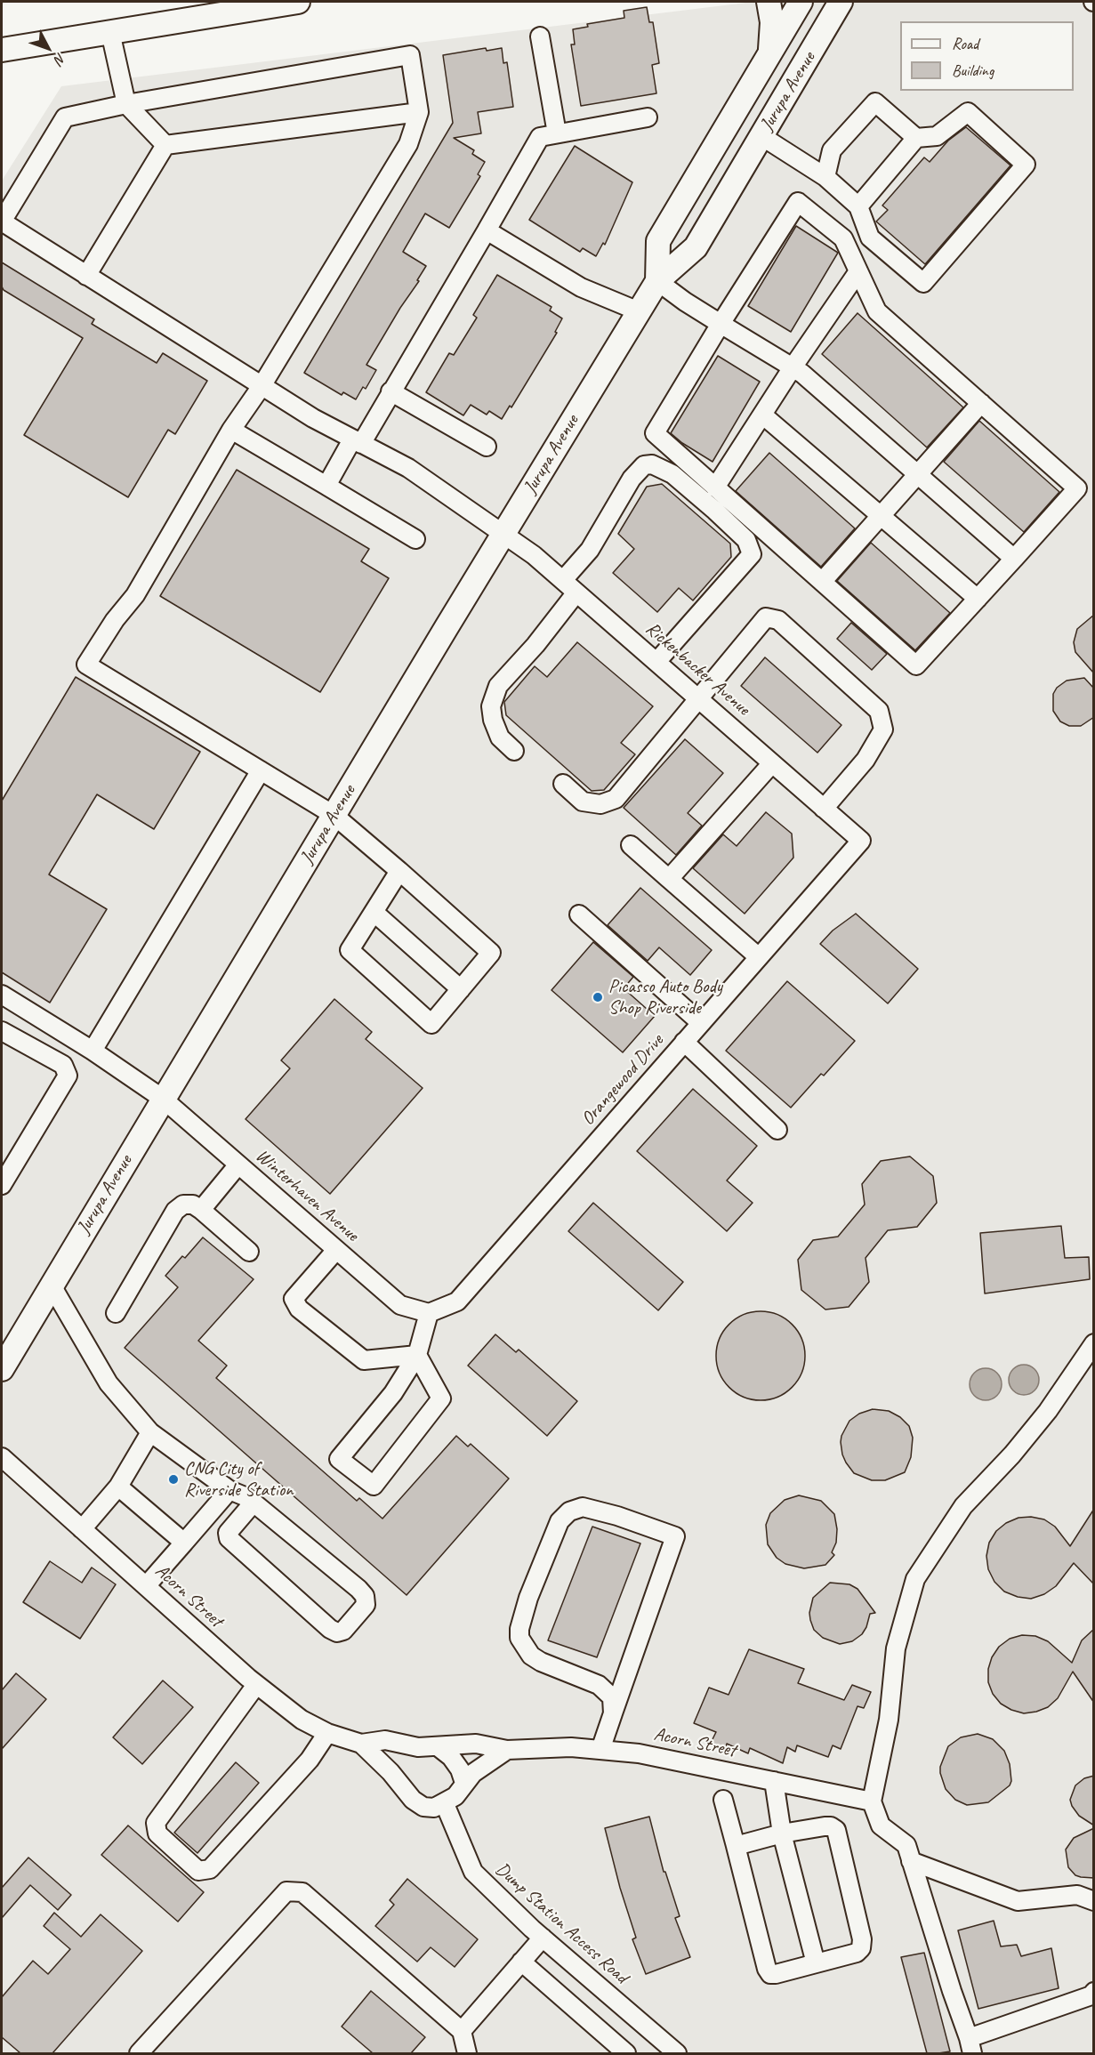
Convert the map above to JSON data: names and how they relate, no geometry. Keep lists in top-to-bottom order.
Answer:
{
  "streets": {
    "main road": ["Jurupa Avenue"],
    "street": [
      "Rickenbacker Avenue",
      "Orangewood Drive",
      "Winterhaven Avenue",
      "Acorn Street",
      "Dump Station Access Road"
    ]
  },
  "crossings": [
    ["Jurupa Avenue", "Rickenbacker Avenue"],
    ["Jurupa Avenue", "Winterhaven Avenue"],
    ["Rickenbacker Avenue", "Orangewood Drive"],
    ["Orangewood Drive", "Winterhaven Avenue"],
    ["Acorn Street", "Dump Station Access Road"]
  ],
  "places": ["Picasso Auto Body Shop Riverside", "CNG City of Riverside Station"],
  "legend": ["Road", "Building"],
  "north": "bottom right"
}
